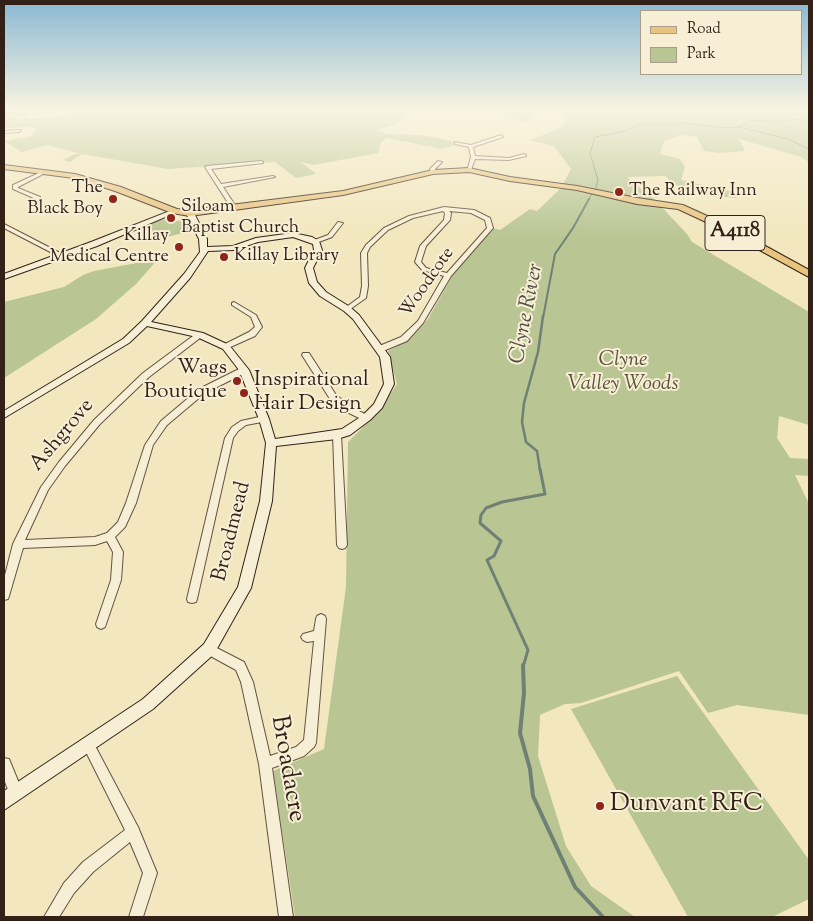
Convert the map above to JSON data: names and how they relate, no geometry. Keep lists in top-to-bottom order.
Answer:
{
  "streets": {
    "main road": ["A4118"],
    "street": [
      "Woodcote",
      "Ashgrove",
      "Broadmead",
      "Broadacre"
    ]
  },
  "crossings": [
    ["Ashgrove", "Broadmead"],
    ["Broadmead", "Broadacre"]
  ],
  "water": ["Clyne River"],
  "parks": ["Clyne Valley Woods"],
  "places": [
    "The Railway Inn",
    "The Black Boy",
    "Siloam Baptist Church",
    "Killay Medical Centre",
    "Killay Library",
    "Wags Boutique",
    "Inspirational Hair Design",
    "Dunvant RFC"
  ],
  "legend": ["Road", "Park"]
}
